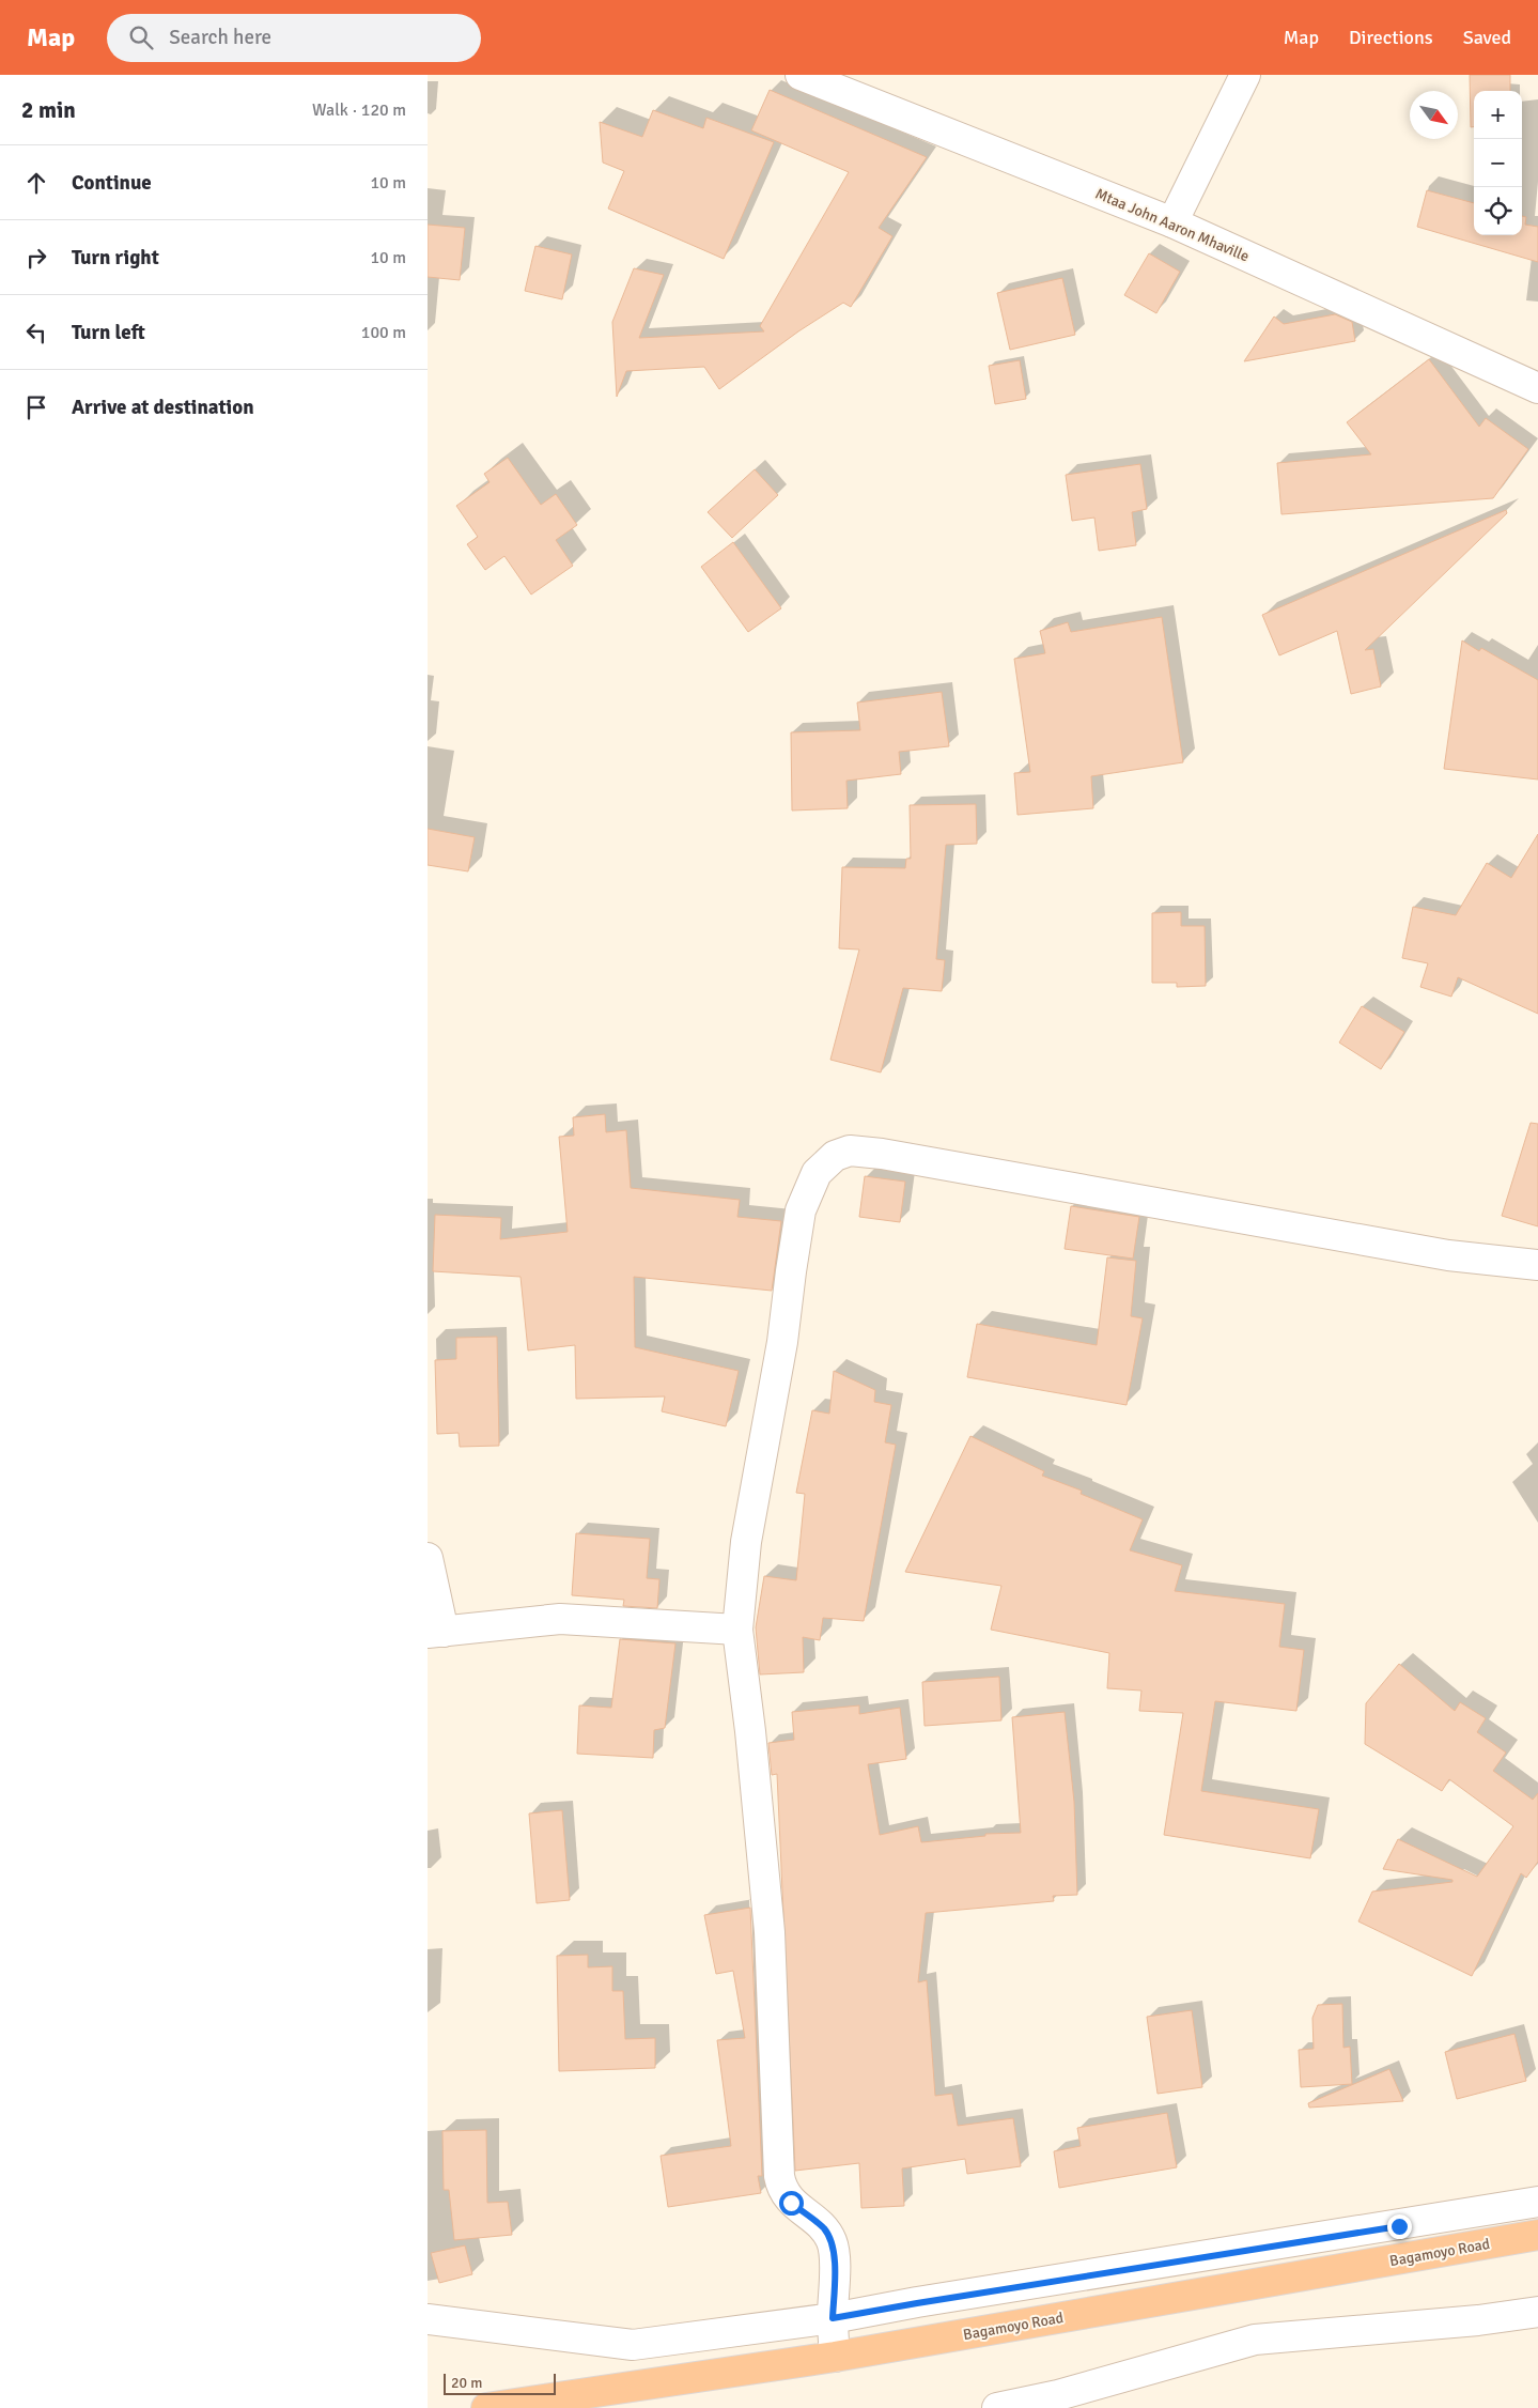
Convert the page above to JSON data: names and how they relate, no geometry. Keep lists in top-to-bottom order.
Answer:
{
  "streets": {
    "highway": ["Bagamoyo Road"],
    "street": ["Mtaa John Aaron Mhaville"]
  },
  "scale_bar": "20 m",
  "north": "bottom right",
  "page": {
    "header": "Map",
    "search": "Search here",
    "nav": ["Map", "Directions", "Saved"],
    "heading": ["2 min", "Walk · 120 m"],
    "map_buttons": ["+", "−"],
    "list": [
      ["Continue", "10 m"],
      ["Turn right", "10 m"],
      ["Turn left", "100 m"],
      "Arrive at destination"
    ],
    "scale": "20 m"
  }
}
